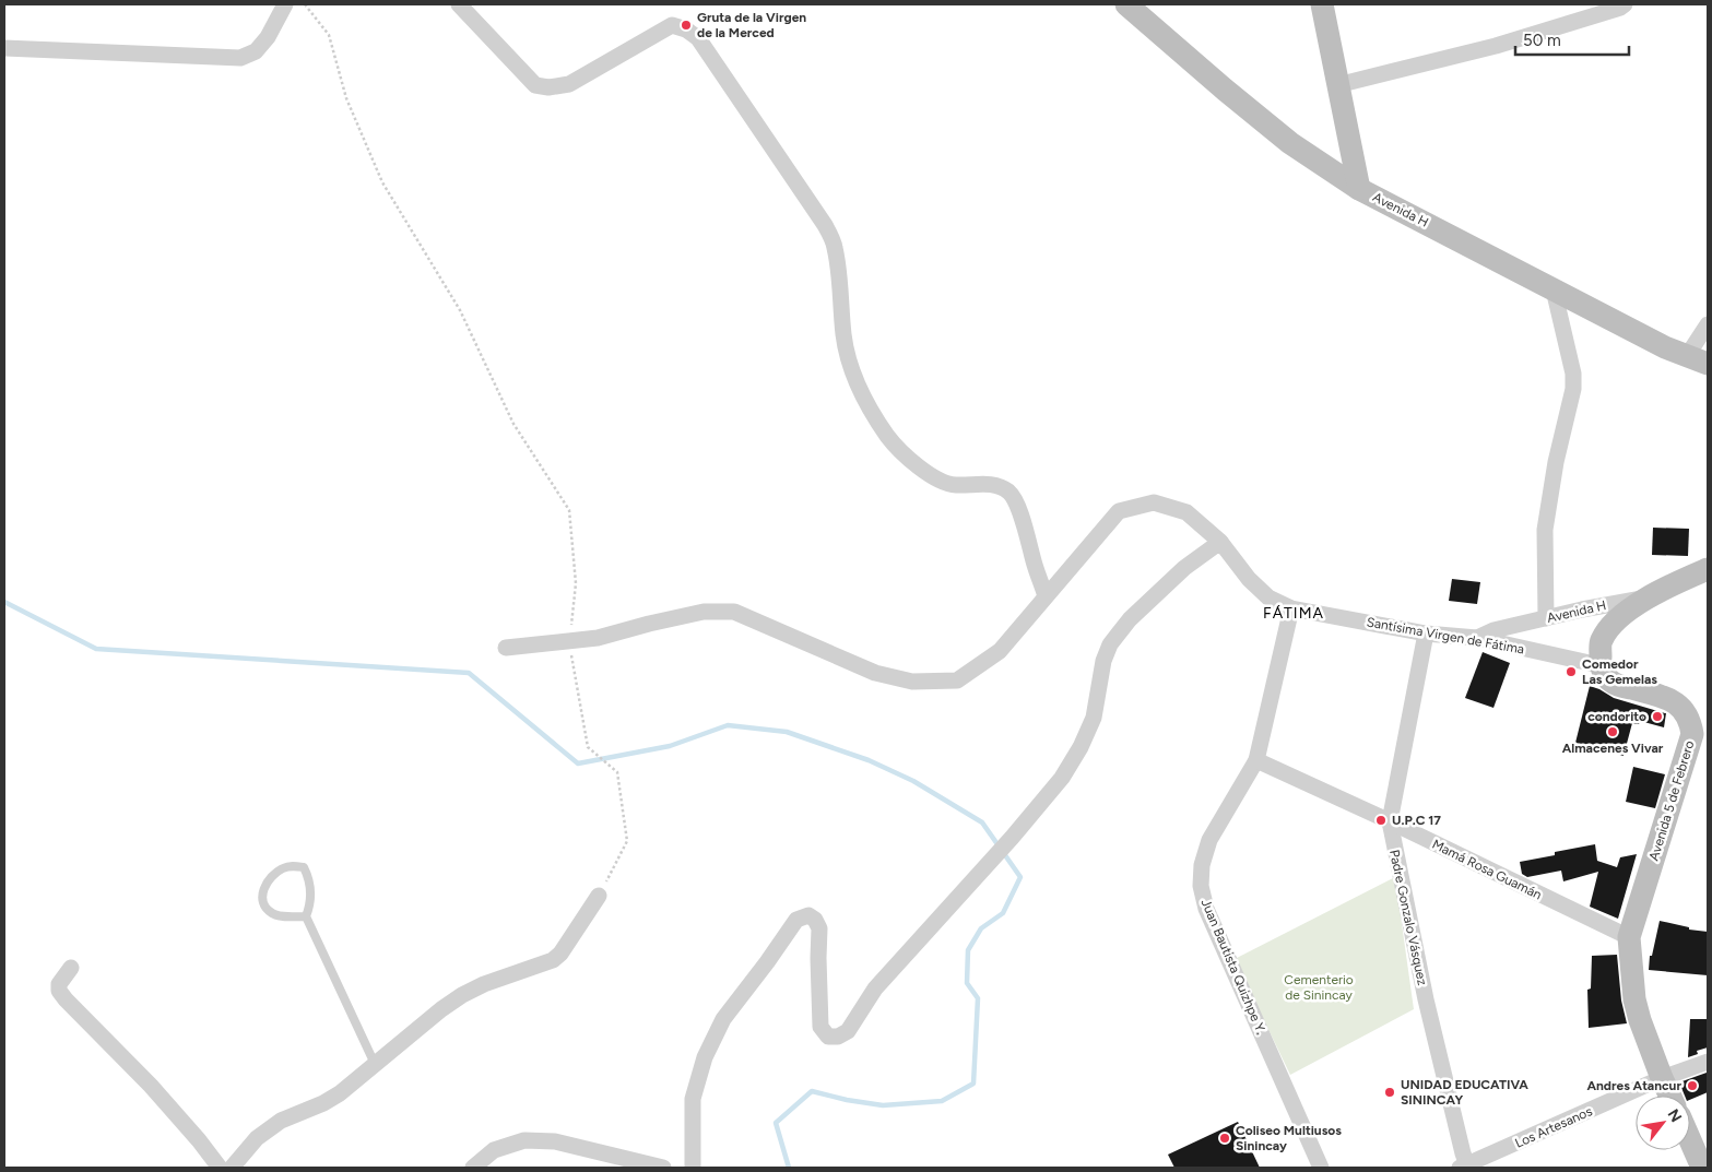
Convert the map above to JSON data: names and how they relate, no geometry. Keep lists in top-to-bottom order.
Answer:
{
  "streets": {
    "street": [
      "Avenida H",
      "Santísima Virgen de Fátima",
      "Avenida 5 de Febrero",
      "Mamá Rosa Guamán",
      "Padre Gonzalo Vásquez",
      "Juan Bautista Quizhpe Y.",
      "Los Artesanos"
    ]
  },
  "crossings": [
    ["Avenida H", "Santísima Virgen de Fátima"],
    ["Santísima Virgen de Fátima", "Avenida 5 de Febrero"],
    ["Santísima Virgen de Fátima", "Padre Gonzalo Vásquez"],
    ["Santísima Virgen de Fátima", "Juan Bautista Quizhpe Y."],
    ["Avenida 5 de Febrero", "Mamá Rosa Guamán"],
    ["Avenida 5 de Febrero", "Los Artesanos"],
    ["Mamá Rosa Guamán", "Padre Gonzalo Vásquez"],
    ["Mamá Rosa Guamán", "Juan Bautista Quizhpe Y."],
    ["Padre Gonzalo Vásquez", "Los Artesanos"]
  ],
  "districts": ["FÁTIMA"],
  "parks": ["Cementerio de Sinincay"],
  "places": [
    "Gruta de la Virgen de la Merced",
    "Comedor Las Gemelas",
    "condorito",
    "Almacenes Vivar",
    "U.P.C 17",
    "Andres Atancur",
    "UNIDAD EDUCATIVA SININCAY",
    "Coliseo Multiusos Sinincay"
  ],
  "scale_bar": "50 m",
  "north": "top right"
}
